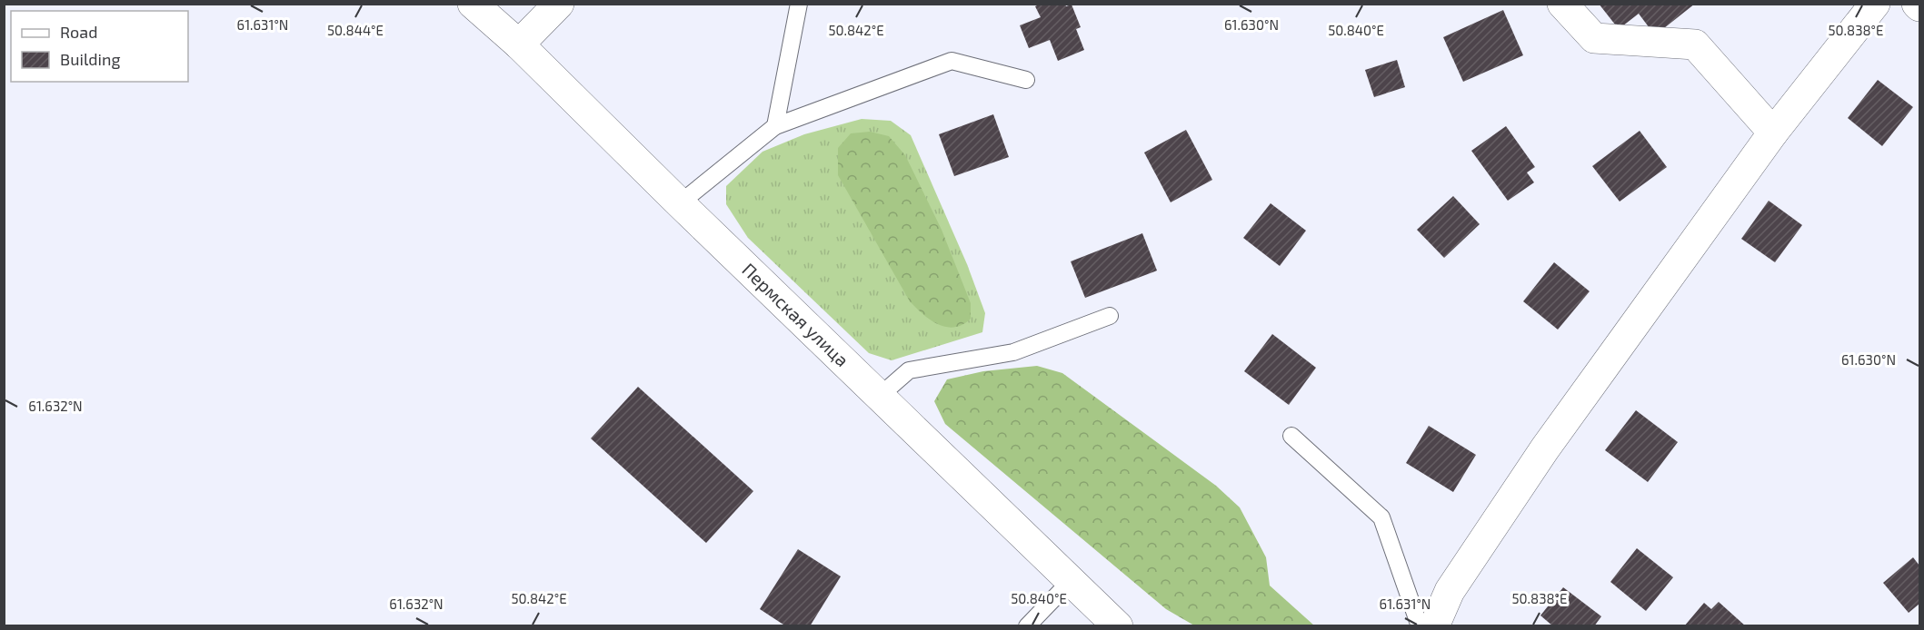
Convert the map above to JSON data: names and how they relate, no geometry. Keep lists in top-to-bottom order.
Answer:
{
  "streets": {
    "street": ["Пермская улица"]
  },
  "legend": ["Road", "Building"],
  "coordinates": [
    "61.631°N",
    "61.630°N",
    "50.844°E",
    "50.842°E",
    "50.840°E",
    "50.838°E",
    "61.632°N"
  ]
}
